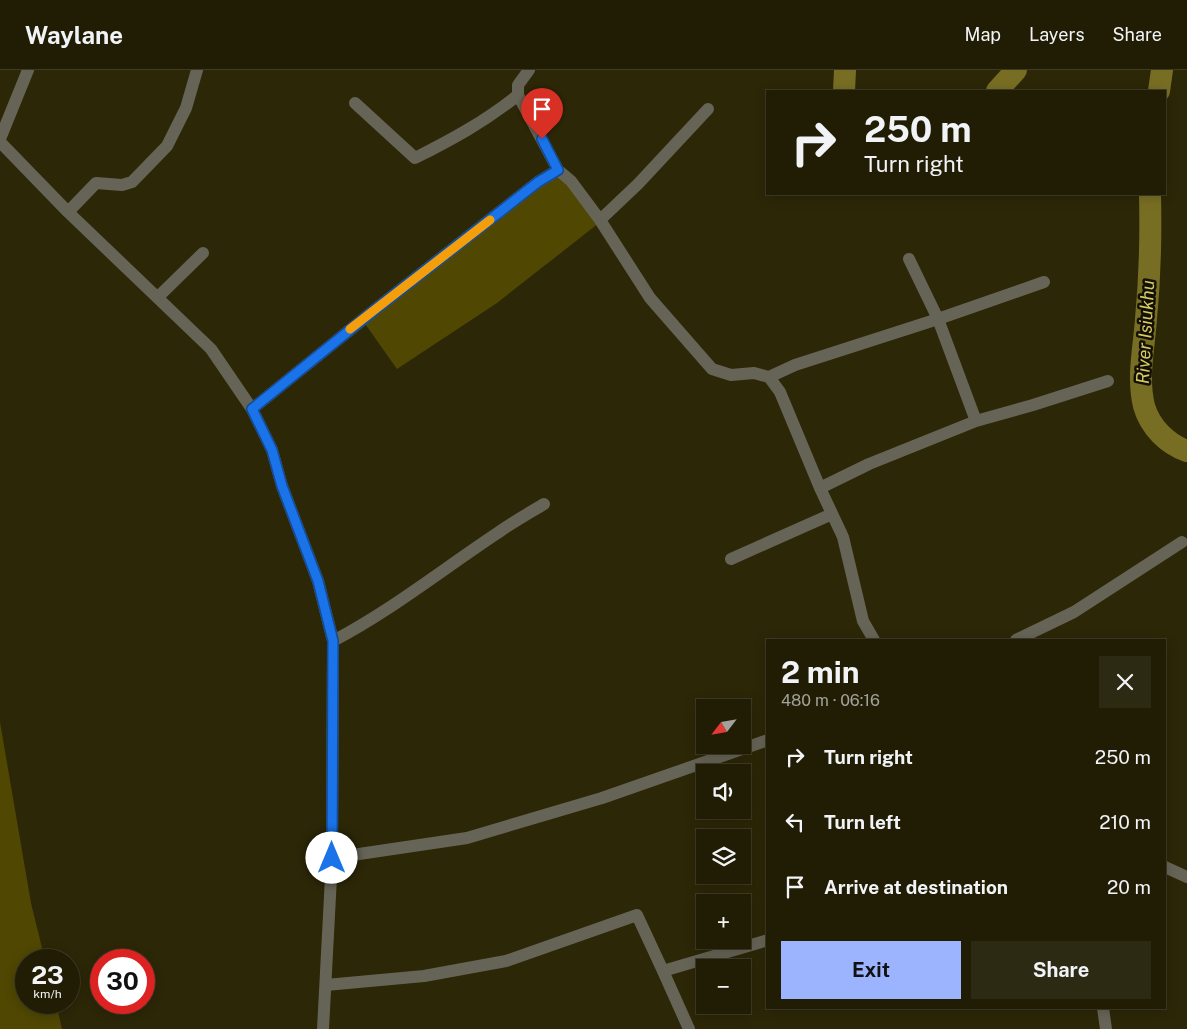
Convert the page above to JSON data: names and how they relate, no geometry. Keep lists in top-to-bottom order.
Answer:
{
  "water": ["River Isiukhu"],
  "north": "bottom left",
  "page": {
    "header": "Waylane",
    "nav": ["Map", "Layers", "Share"],
    "turn": ["250 m", "Turn right"],
    "heading": ["2 min", "480 m · 06:16"],
    "map_buttons": ["+", "−"],
    "list": [
      {
        "name": "Turn right",
        "value": "250 m"
      },
      {
        "name": "Turn left",
        "value": "210 m"
      },
      {
        "name": "Arrive at destination",
        "value": "20 m"
      }
    ],
    "buttons": ["Exit", "Share"],
    "speed": "23 km/h",
    "limit": "30"
  }
}
